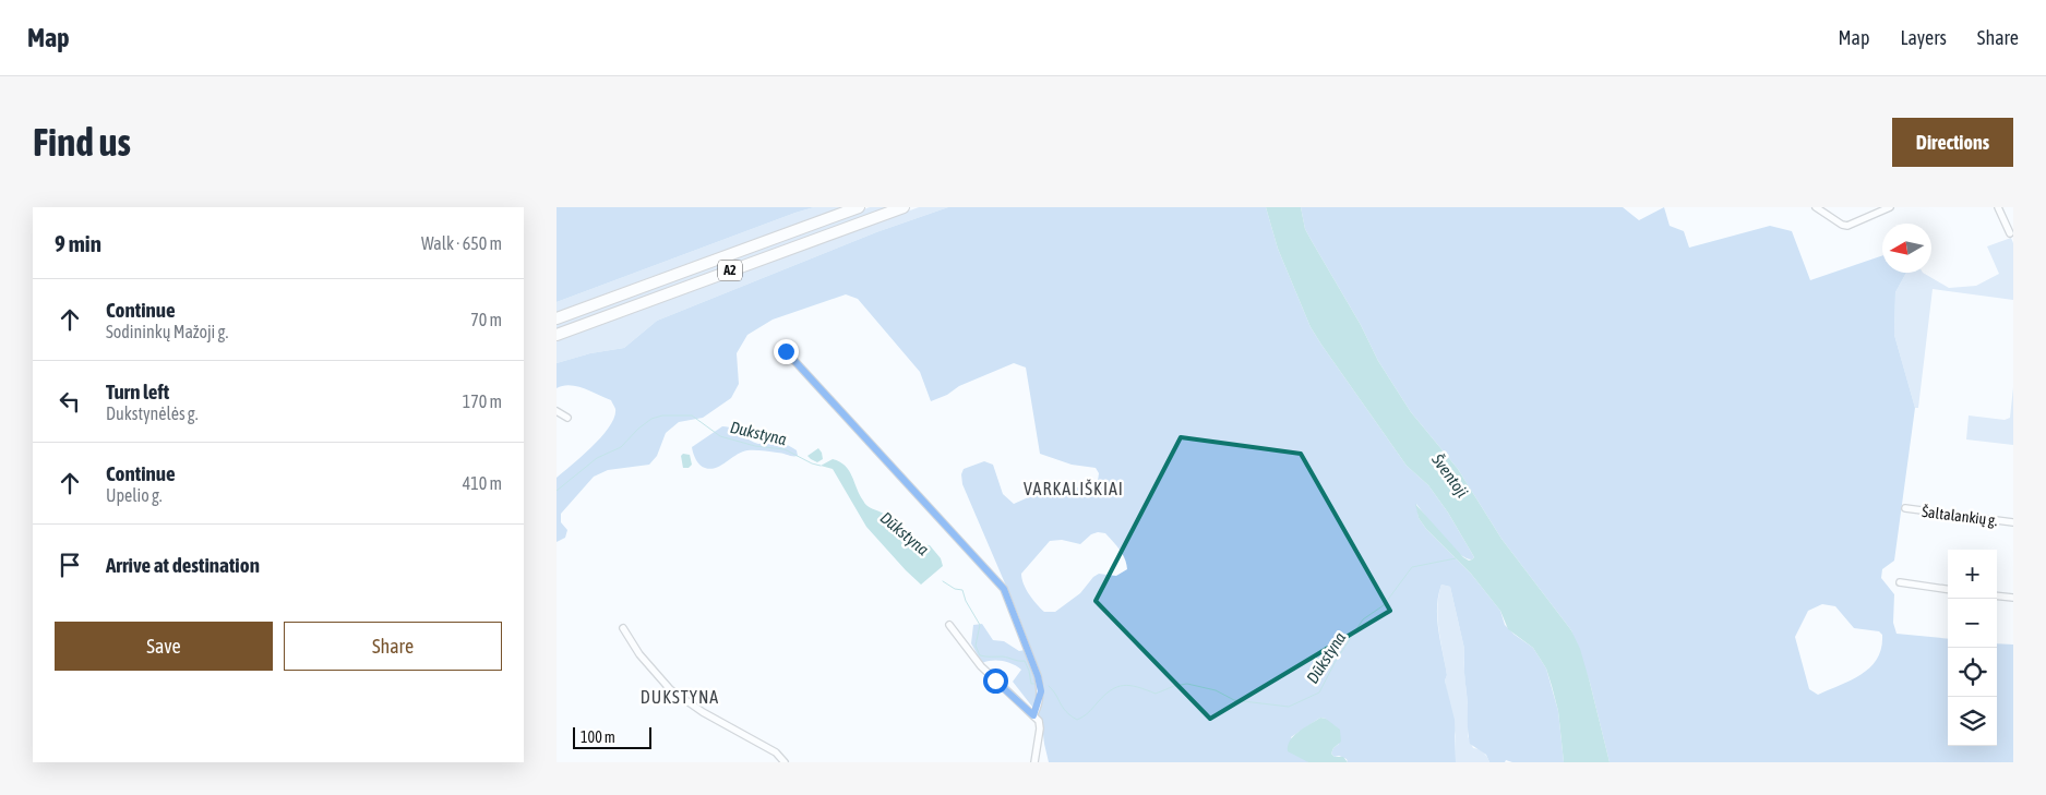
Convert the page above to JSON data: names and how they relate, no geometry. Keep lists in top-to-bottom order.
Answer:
{
  "streets": {
    "highway": ["A2"],
    "street": ["Šaltalankių g."]
  },
  "districts": ["VARKALIŠKIAI", "DUKSTYNA"],
  "water": ["Dukstyna", "Šventoji", "Dūkstyna"],
  "scale_bar": "100 m",
  "north": "left",
  "page": {
    "header": "Map",
    "nav": ["Map", "Layers", "Share"],
    "buttons": [
      "Directions",
      ["Save", "Share"]
    ],
    "title": "Find us",
    "heading": ["9 min", "Walk · 650 m"],
    "list": [
      ["Continue", "Sodininkų Mažoji g.", "70 m"],
      ["Turn left", "Dukstynėlės g.", "170 m"],
      ["Continue", "Upelio g.", "410 m"],
      "Arrive at destination"
    ],
    "map_buttons": ["+", "−"],
    "scale": "100 m"
  }
}
